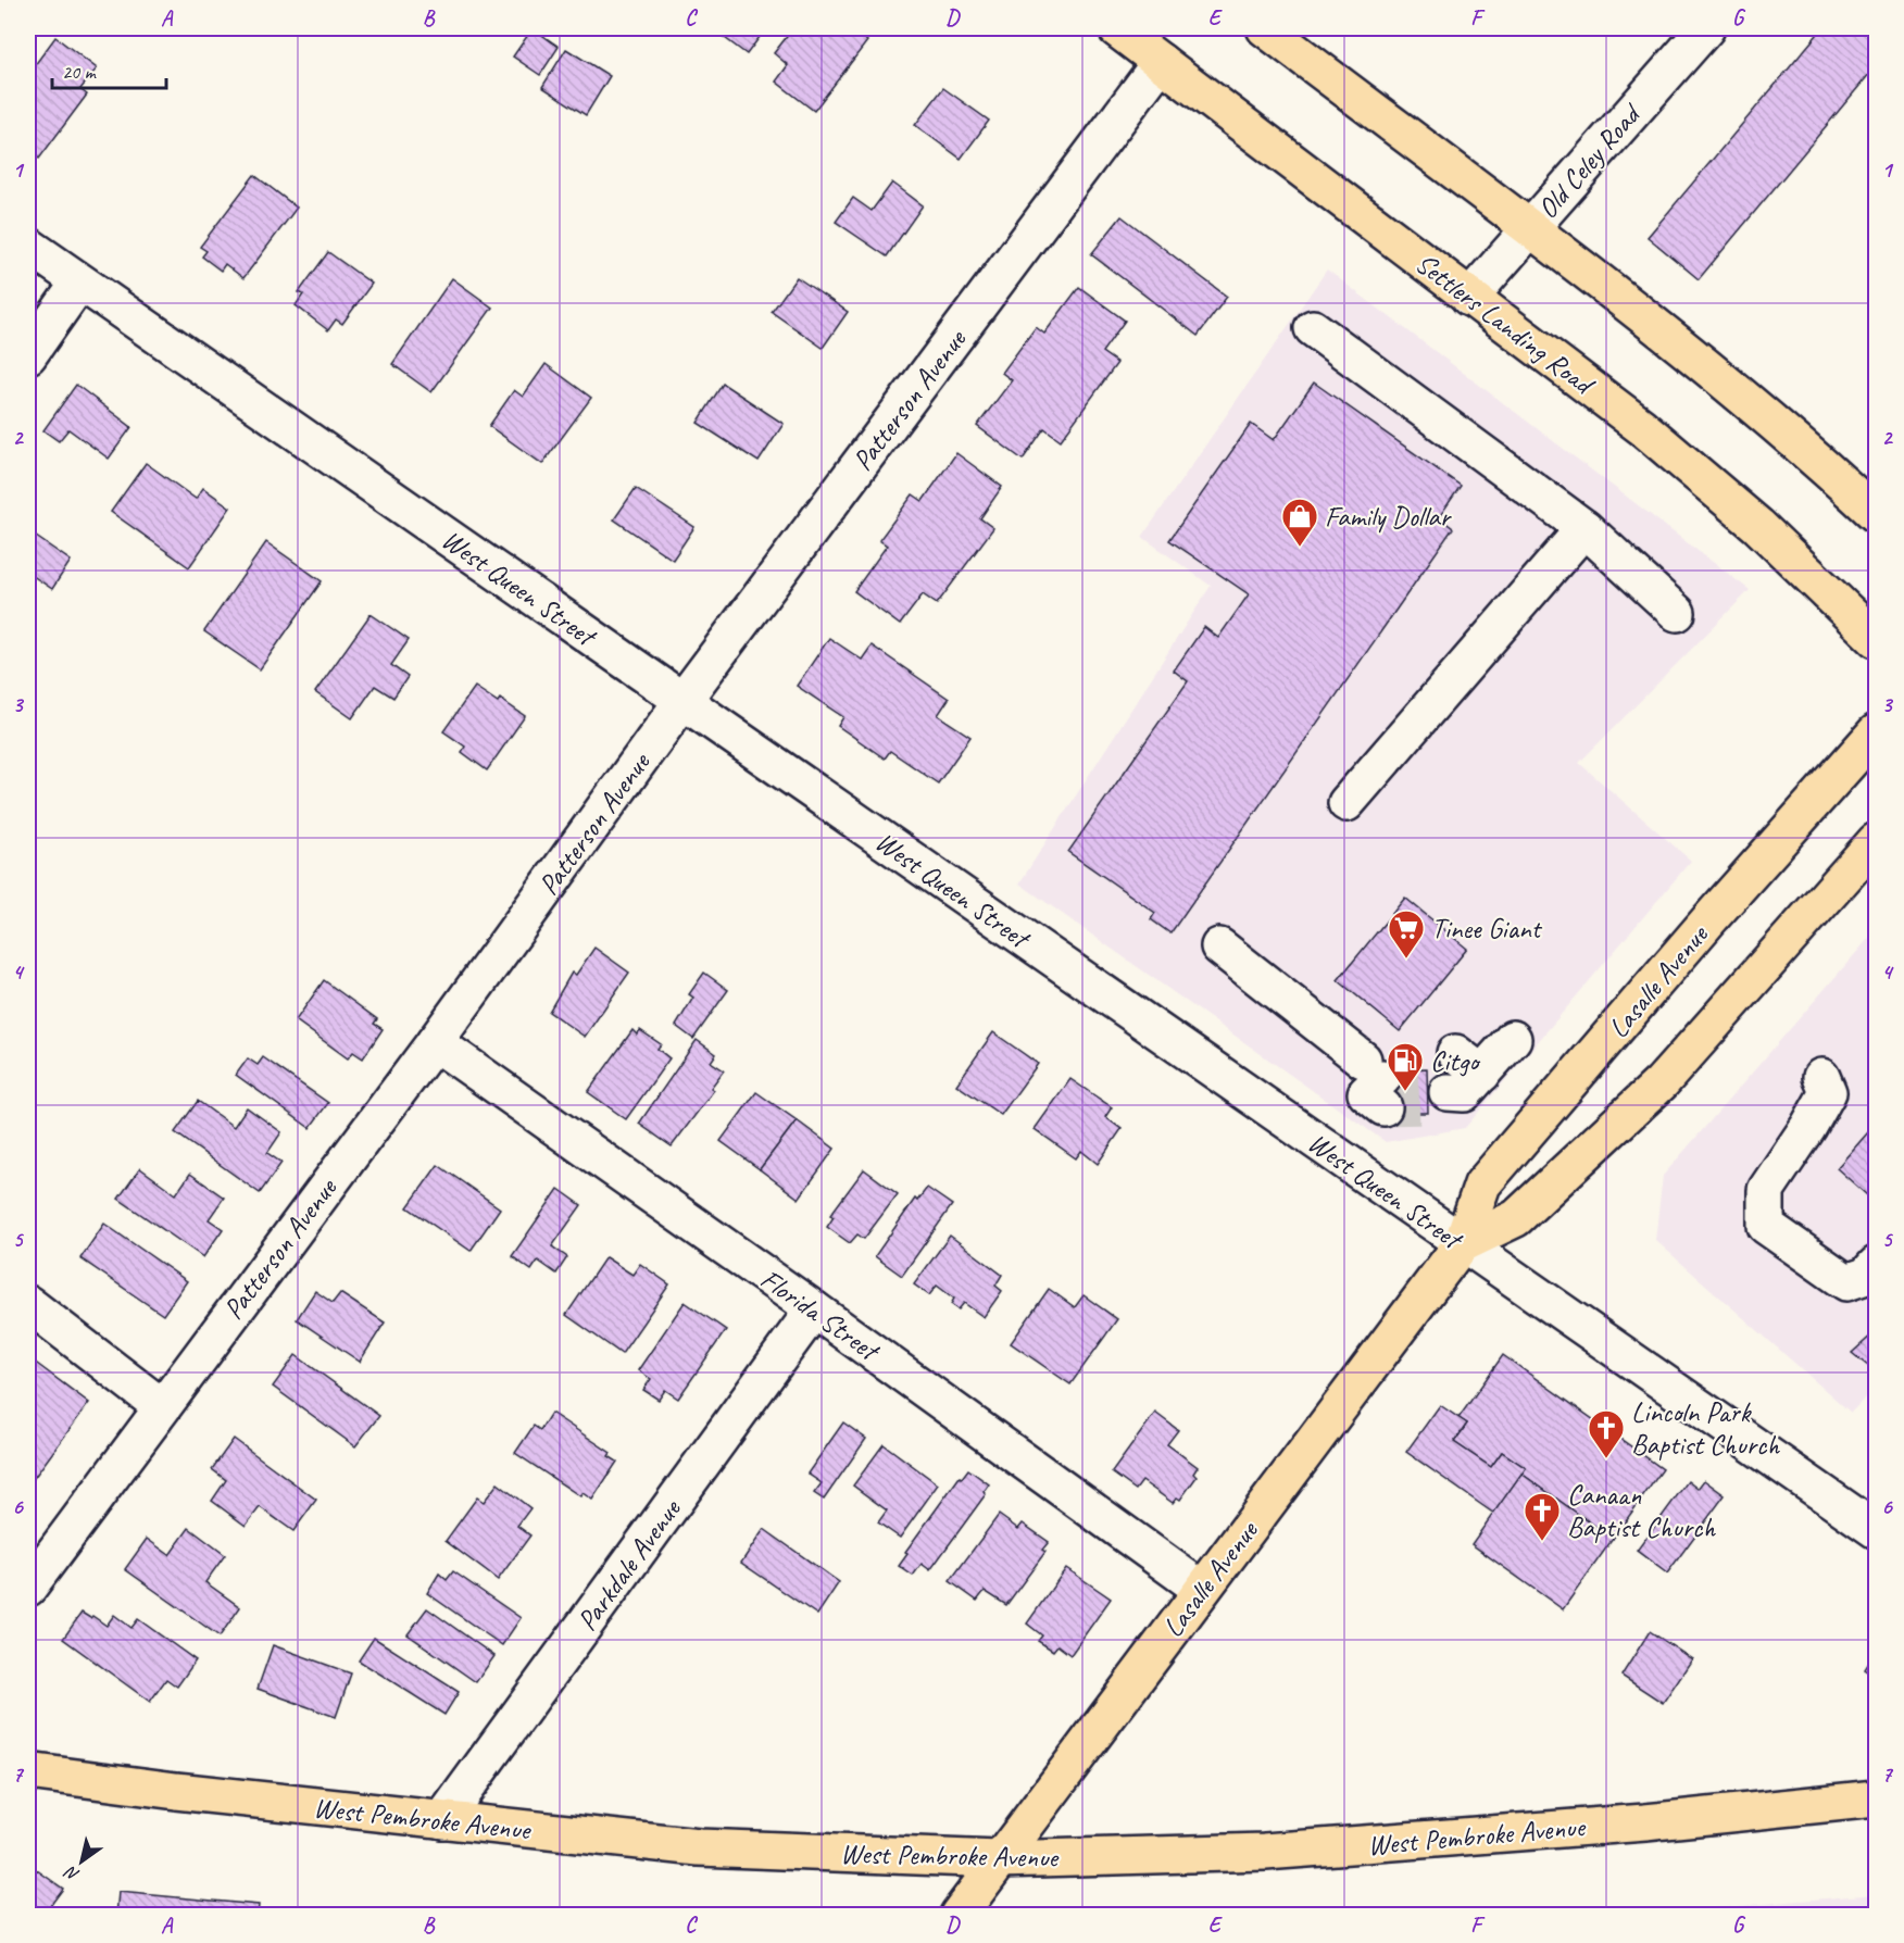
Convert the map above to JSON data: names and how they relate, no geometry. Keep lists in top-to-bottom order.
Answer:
{
  "streets": {
    "main road": ["Settlers Landing Road", "Lasalle Avenue", "West Pembroke Avenue"],
    "street": [
      "Old Celey Road",
      "Patterson Avenue",
      "West Queen Street",
      "Florida Street",
      "Parkdale Avenue"
    ]
  },
  "crossings": [
    ["Old Celey Road", "Settlers Landing Road"],
    ["Settlers Landing Road", "Patterson Avenue"],
    ["Patterson Avenue", "West Queen Street"],
    ["Patterson Avenue", "Florida Street"],
    ["West Queen Street", "Lasalle Avenue"],
    ["Lasalle Avenue", "Florida Street"],
    ["Lasalle Avenue", "West Pembroke Avenue"],
    ["Florida Street", "Parkdale Avenue"],
    ["Parkdale Avenue", "West Pembroke Avenue"]
  ],
  "places": {
    "shop": ["Family Dollar"],
    "supermarket": ["Tinee Giant"],
    "fuel station": ["Citgo"],
    "church": ["Lincoln Park Baptist Church", "Canaan Baptist Church"]
  },
  "scale_bar": "20 m",
  "north": "bottom left",
  "grid": {
    "columns": [
      "A",
      "B",
      "C",
      "D",
      "E",
      "F",
      "G"
    ],
    "rows": [
      "1",
      "2",
      "3",
      "4",
      "5",
      "6",
      "7"
    ]
  }
}
